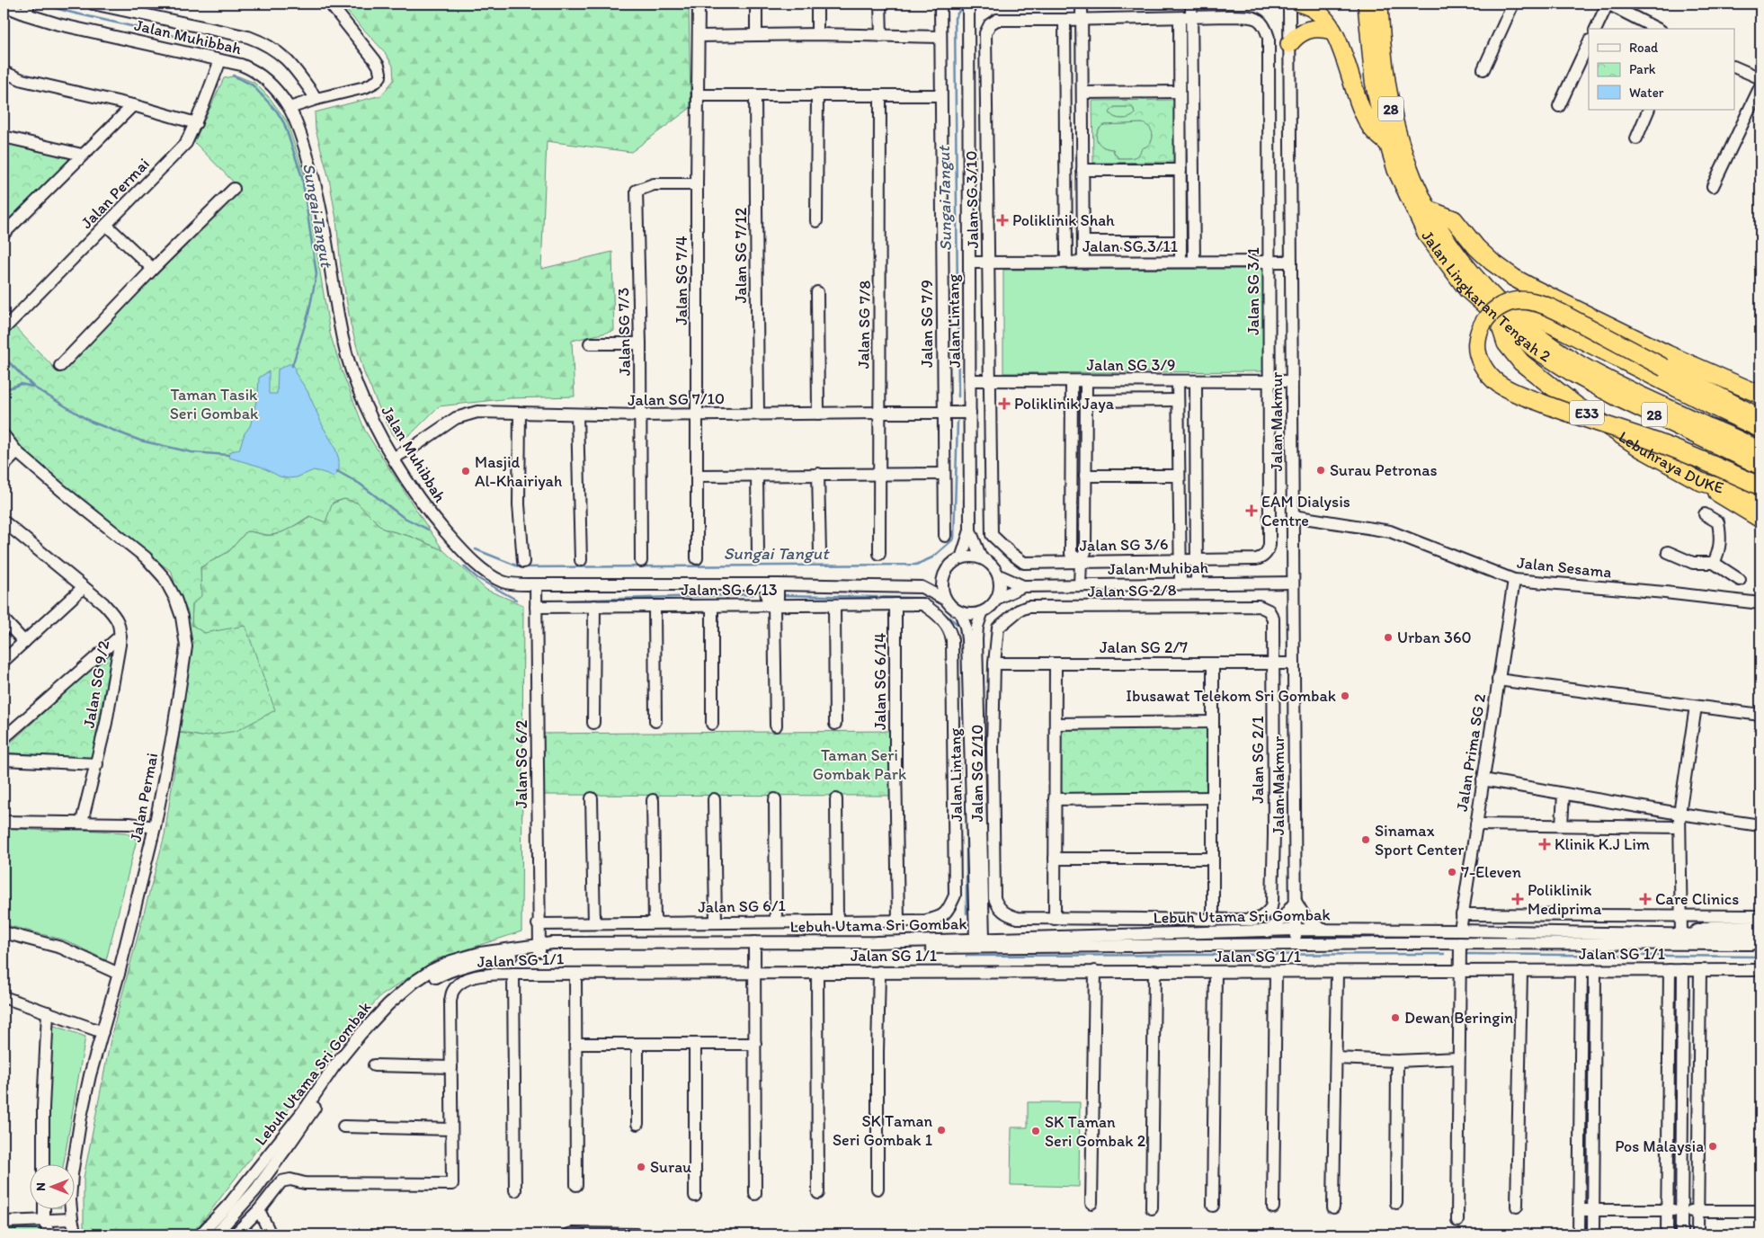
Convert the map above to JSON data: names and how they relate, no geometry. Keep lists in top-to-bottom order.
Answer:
{
  "streets": {
    "highway": [
      "28",
      "Jalan Lingkaran Tengah 2",
      "E33",
      "Lebuhraya DUKE"
    ],
    "street": [
      "Jalan Muhibbah",
      "Jalan Permai",
      "Jalan SG 3/10",
      "Jalan SG 3/11",
      "Jalan SG 7/12",
      "Jalan SG 7/4",
      "Jalan SG 3/1",
      "Jalan Lintang",
      "Jalan SG 7/9",
      "Jalan SG 7/8",
      "Jalan SG 7/3",
      "Jalan SG 3/9",
      "Jalan SG 7/10",
      "Jalan Makmur",
      "Jalan SG 3/6",
      "Jalan Sesama",
      "Jalan Muhibah",
      "Jalan SG 6/13",
      "Jalan SG 2/8",
      "Jalan SG 2/7",
      "Jalan SG 6/14",
      "Jalan SG 9/2",
      "Jalan Prima SG 2",
      "Jalan SG 2/1",
      "Jalan SG 6/2",
      "Jalan SG 2/10",
      "Jalan SG 6/1",
      "Lebuh Utama Sri Gombak",
      "Jalan SG 1/1"
    ]
  },
  "crossings": [
    ["Jalan Muhibbah", "Jalan Permai"],
    ["Jalan Muhibbah", "Jalan Lintang"],
    ["Jalan Muhibbah", "Jalan SG 7/10"],
    ["Jalan Muhibbah", "Jalan Muhibah"],
    ["Jalan Muhibbah", "Jalan SG 6/2"],
    ["Jalan SG 3/10", "Jalan SG 3/11"],
    ["Jalan SG 3/10", "Jalan SG 3/9"],
    ["Jalan SG 3/10", "Jalan SG 3/6"],
    ["Jalan SG 3/11", "Jalan SG 3/1"],
    ["Jalan SG 3/11", "Jalan Lintang"],
    ["Jalan SG 3/11", "Jalan Makmur"],
    ["Jalan SG 7/12", "Jalan SG 7/10"],
    ["Jalan SG 7/4", "Jalan SG 7/3"],
    ["Jalan SG 7/4", "Jalan SG 7/10"],
    ["Jalan SG 3/1", "Jalan SG 3/9"],
    ["Jalan SG 3/1", "Jalan SG 3/6"],
    ["Jalan Lingkaran Tengah 2", "Lebuhraya DUKE"],
    ["Jalan Lintang", "Jalan SG 3/9"],
    ["Jalan Lintang", "Jalan SG 7/10"],
    ["Jalan Lintang", "Jalan Muhibah"],
    ["Jalan Lintang", "Lebuh Utama Sri Gombak"],
    ["Jalan SG 7/9", "Jalan SG 7/10"],
    ["Jalan SG 7/8", "Jalan SG 7/10"],
    ["Jalan SG 7/3", "Jalan SG 7/10"],
    ["Jalan SG 3/9", "Jalan Makmur"],
    ["Jalan Makmur", "Jalan Sesama"],
    ["Jalan Makmur", "Jalan Muhibah"],
    ["Jalan Makmur", "Jalan SG 2/7"],
    ["Jalan Makmur", "Lebuh Utama Sri Gombak"],
    ["Jalan Sesama", "Jalan Prima SG 2"],
    ["Jalan SG 6/13", "Jalan SG 6/14"],
    ["Jalan SG 6/13", "Jalan SG 6/2"],
    ["Jalan SG 6/13", "Jalan SG 6/1"],
    ["Jalan SG 2/8", "Jalan SG 2/1"],
    ["Jalan SG 2/8", "Jalan SG 2/10"],
    ["Jalan SG 2/7", "Jalan SG 2/1"],
    ["Jalan SG 2/7", "Jalan SG 2/10"],
    ["Jalan SG 6/14", "Jalan SG 6/1"],
    ["Jalan Prima SG 2", "Lebuh Utama Sri Gombak"],
    ["Jalan SG 6/2", "Jalan SG 6/1"],
    ["Jalan SG 6/2", "Lebuh Utama Sri Gombak"]
  ],
  "water": ["Sungai Tangut"],
  "parks": ["Taman Tasik Seri Gombak", "Taman Seri Gombak Park"],
  "places": {
    "health": [
      "Poliklinik Shah",
      "Poliklinik Jaya",
      "EAM Dialysis Centre",
      "Klinik K.J Lim",
      "Poliklinik Mediprima",
      "Care Clinics"
    ],
    "other": [
      "Surau Petronas",
      "Masjid Al-Khairiyah",
      "Urban 360",
      "Ibusawat Telekom Sri Gombak",
      "Sinamax Sport Center",
      "7-Eleven",
      "Dewan Beringin",
      "SK Taman Seri Gombak 1",
      "SK Taman Seri Gombak 2",
      "Pos Malaysia",
      "Surau"
    ]
  },
  "legend": ["Road", "Park", "Water"],
  "north": "left"
}
